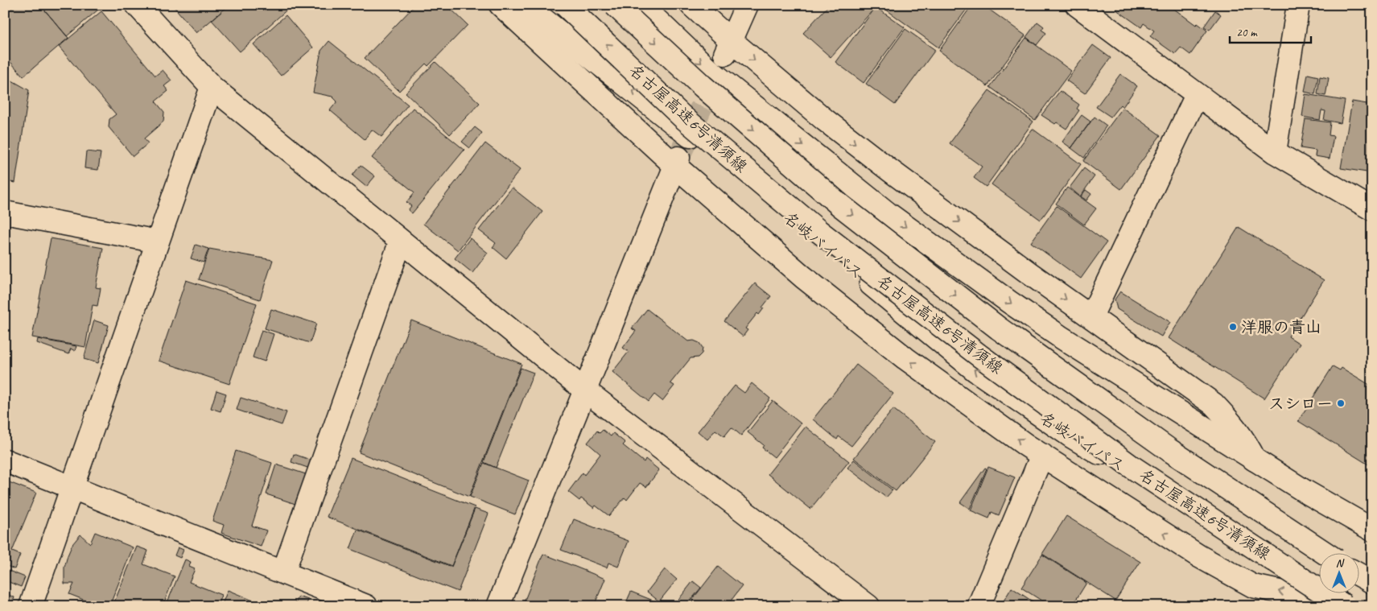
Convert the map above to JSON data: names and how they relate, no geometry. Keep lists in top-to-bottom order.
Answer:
{
  "streets": {
    "main road": ["名古屋高速6号清須線", "名岐バイパス"]
  },
  "crossings": [
    ["名古屋高速6号清須線", "名岐バイパス"]
  ],
  "places": ["洋服の青山", "スシロー"],
  "scale_bar": "20 m",
  "north": "top"
}
